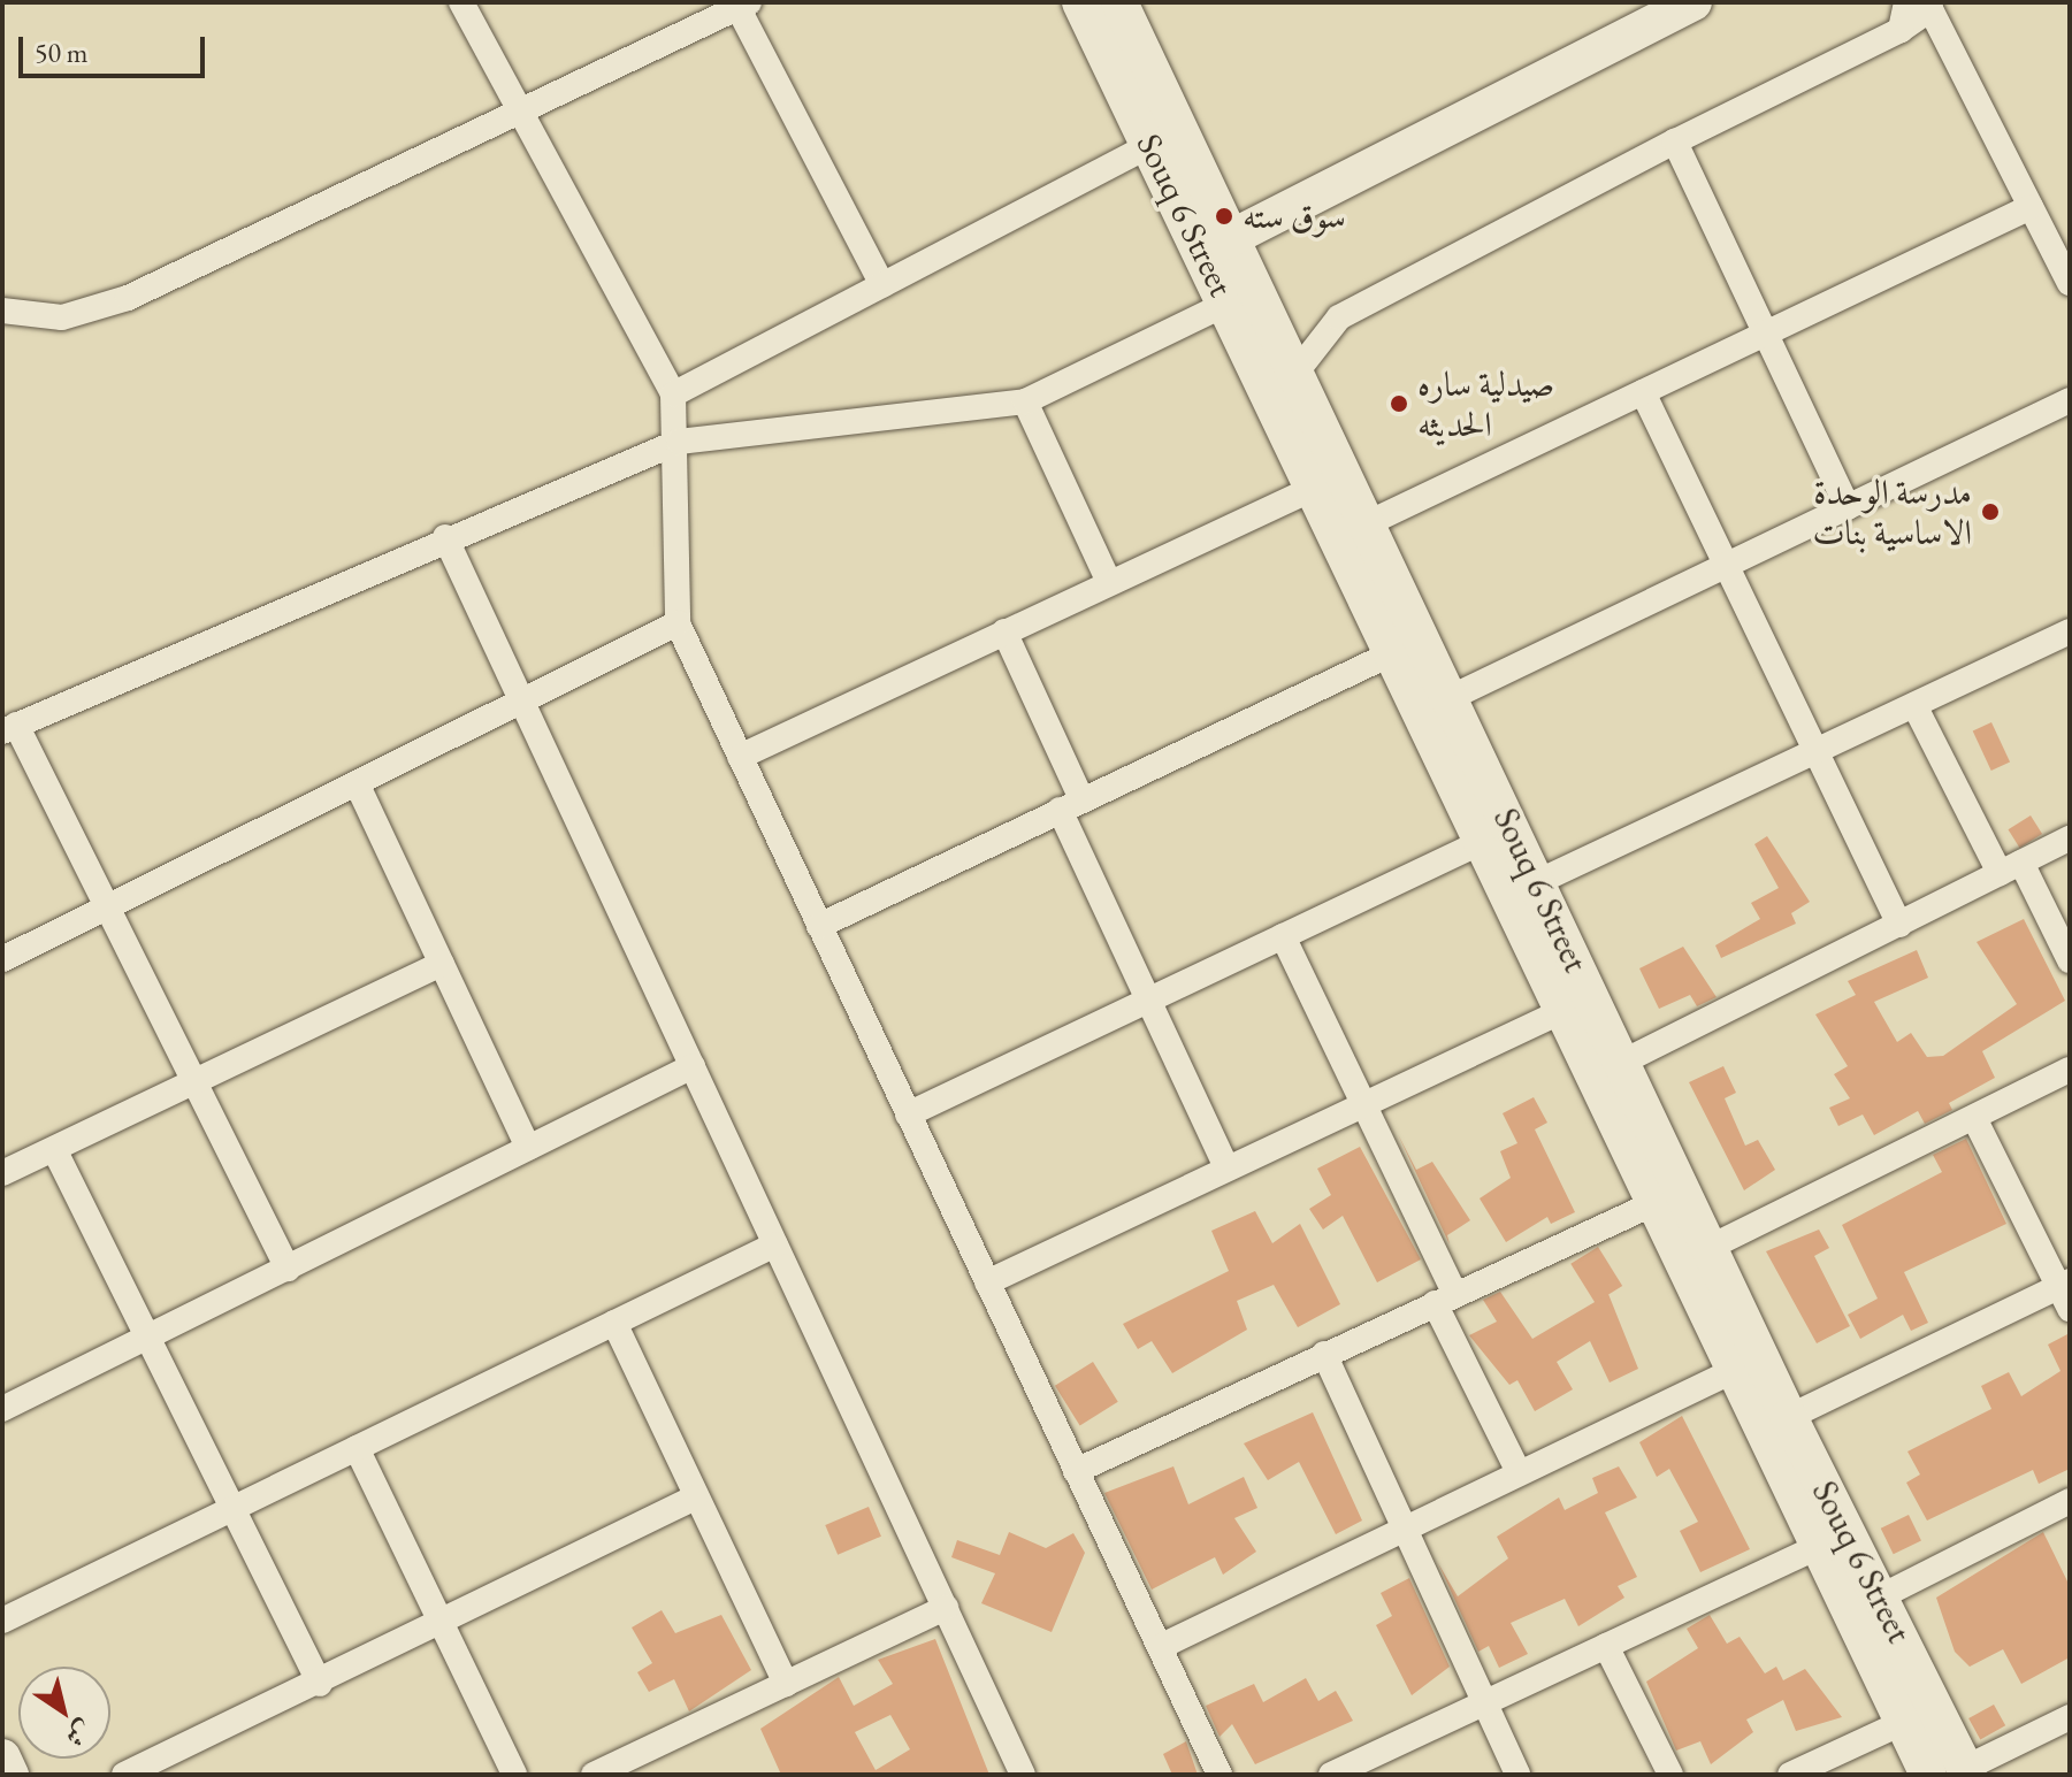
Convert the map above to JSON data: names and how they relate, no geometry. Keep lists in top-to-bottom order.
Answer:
{
  "streets": {
    "street": ["Souq 6 Street"]
  },
  "places": ["سوق سته", "صيدلية ساره الحديثه", "مدرسة الوحدة الاساسية بنات"],
  "scale_bar": "50 m",
  "north": "bottom right"
}
